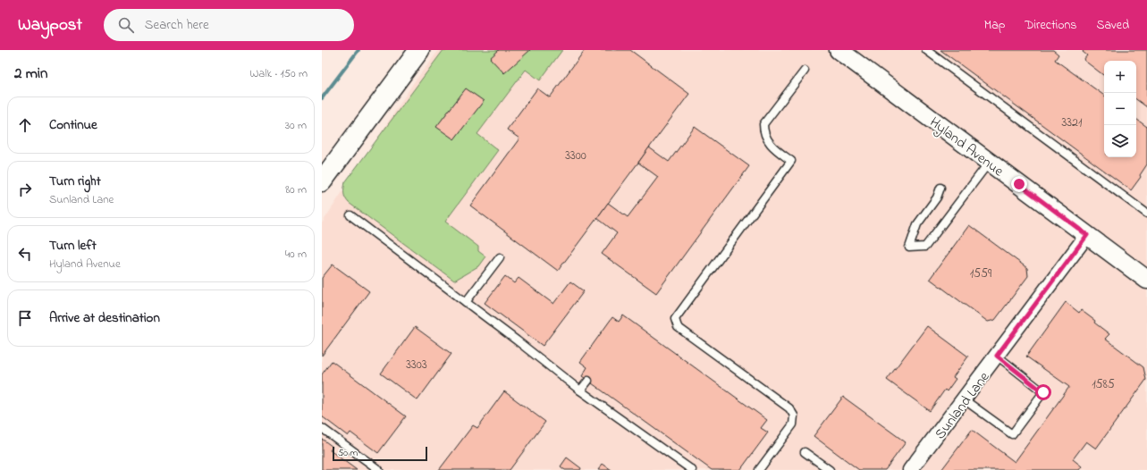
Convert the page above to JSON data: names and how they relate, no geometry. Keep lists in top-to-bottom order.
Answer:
{
  "streets": {
    "street": ["Hyland Avenue", "Sunland Lane"]
  },
  "crossings": [
    ["Hyland Avenue", "Sunland Lane"]
  ],
  "house_numbers": [
    "3321",
    "3300",
    "1559",
    "3303",
    "1585"
  ],
  "scale_bar": "50 m",
  "page": {
    "header": "Waypost",
    "search": "Search here",
    "nav": ["Map", "Directions", "Saved"],
    "heading": ["2 min", "Walk · 150 m"],
    "map_buttons": ["+", "−"],
    "list": [
      ["Continue", "30 m"],
      ["Turn right", "Sunland Lane", "80 m"],
      ["Turn left", "Hyland Avenue", "40 m"],
      "Arrive at destination"
    ],
    "scale": "50 m"
  }
}
